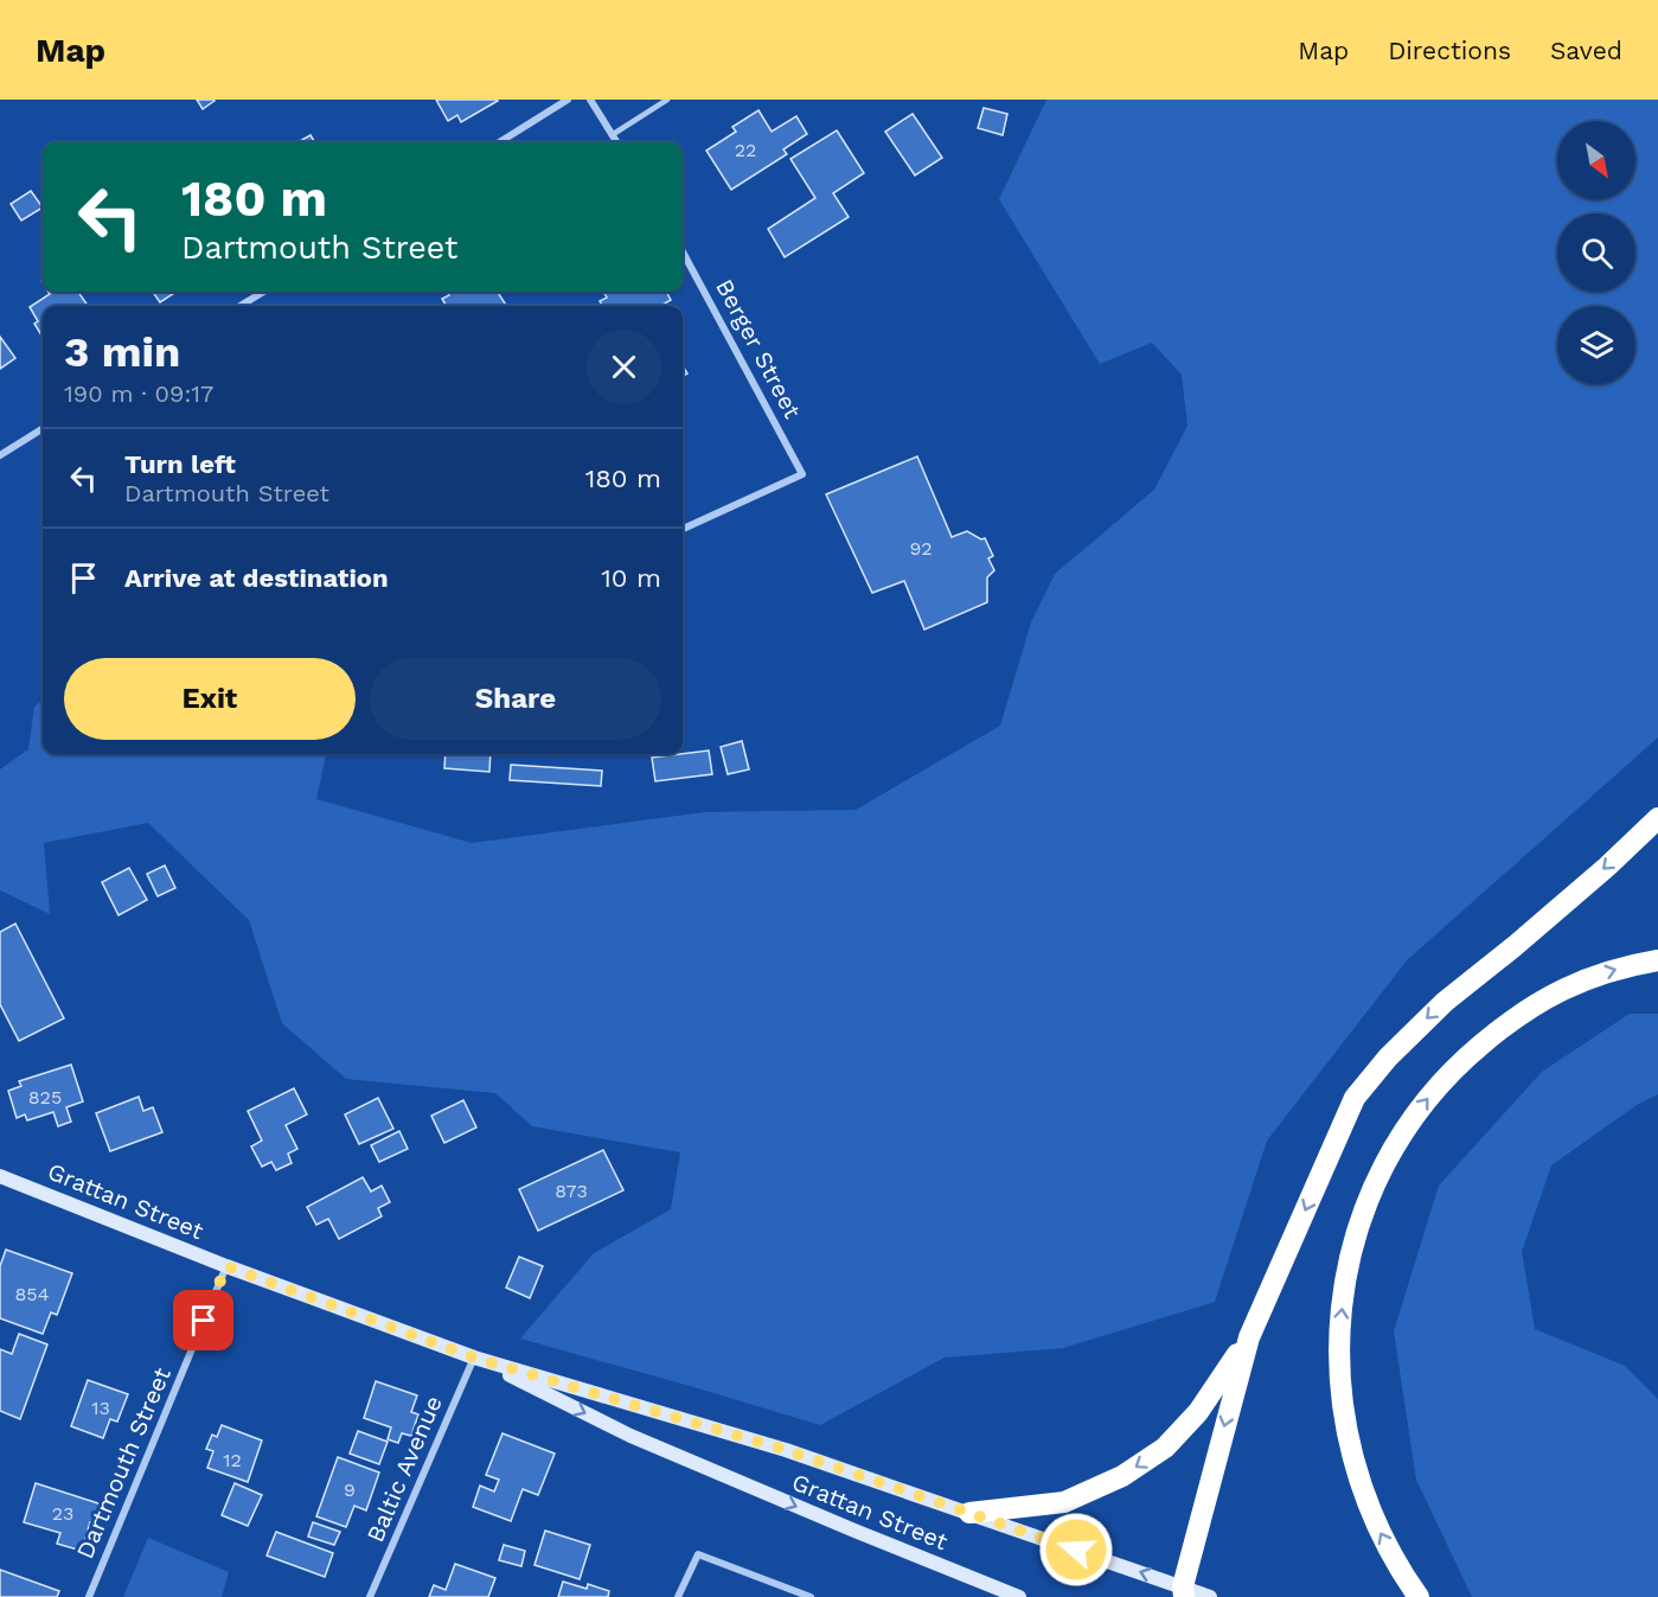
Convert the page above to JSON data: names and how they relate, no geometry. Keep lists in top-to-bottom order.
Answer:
{
  "streets": {
    "main road": ["Grattan Street"],
    "street": ["Berger Street", "Dartmouth Street", "Baltic Avenue"]
  },
  "crossings": [
    ["Grattan Street", "Dartmouth Street"],
    ["Grattan Street", "Baltic Avenue"]
  ],
  "house_numbers": [
    "22",
    "92",
    "825",
    "873",
    "854",
    "13",
    "12",
    "9",
    "23"
  ],
  "north": "bottom right",
  "page": {
    "header": "Map",
    "nav": ["Map", "Directions", "Saved"],
    "turn": ["180 m", "Dartmouth Street"],
    "heading": ["3 min", "190 m · 09:17"],
    "list": [
      {
        "name": "Turn left",
        "note": "Dartmouth Street",
        "value": "180 m"
      },
      {
        "name": "Arrive at destination",
        "value": "10 m"
      }
    ],
    "buttons": ["Exit", "Share"]
  }
}
